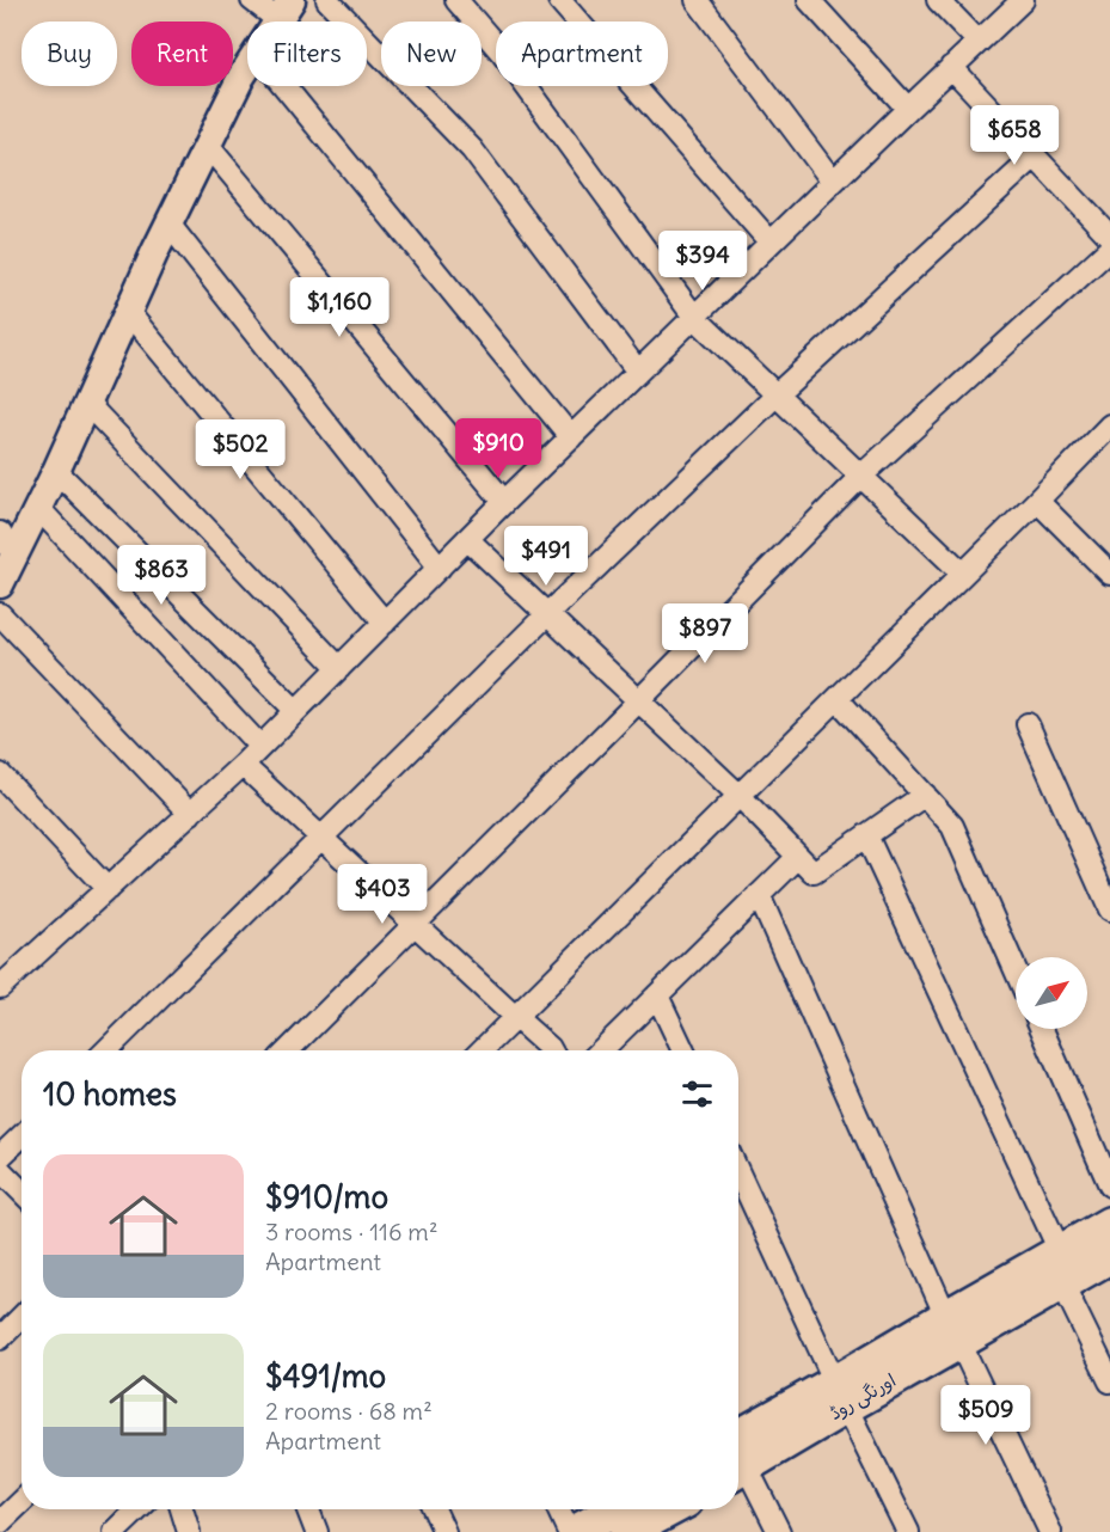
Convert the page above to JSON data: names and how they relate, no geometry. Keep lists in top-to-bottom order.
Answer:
{
  "streets": {
    "main road": ["اورنگی روڈ"]
  },
  "north": "top right",
  "page": {
    "chip": [
      "Buy",
      "Rent",
      "Filters",
      "New",
      "Apartment"
    ],
    "price": [
      "$658",
      "$394",
      "$1,160",
      "$910",
      "$502",
      "$491",
      "$863",
      "$897",
      "$403",
      "$509"
    ],
    "heading": "10 homes",
    "list": [
      {
        "name": "$910/mo",
        "note": "3 rooms · 116 m² · Apartment"
      },
      {
        "name": "$491/mo",
        "note": "2 rooms · 68 m² · Apartment"
      }
    ]
  }
}
